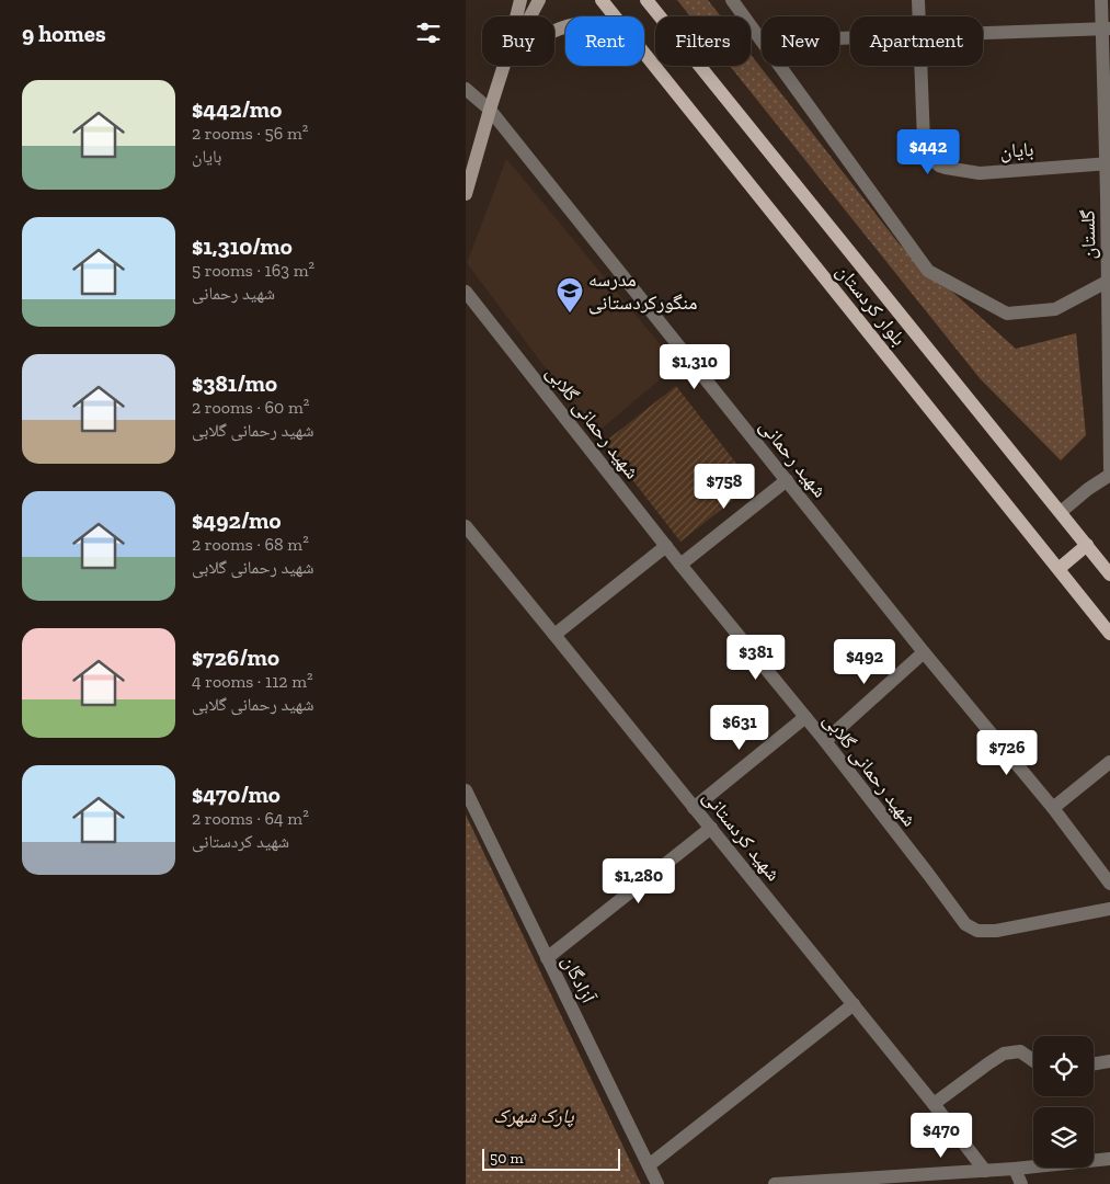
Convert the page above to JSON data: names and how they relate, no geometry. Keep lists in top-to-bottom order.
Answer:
{
  "streets": {
    "main road": ["بلوار کردستان"],
    "street": [
      "بایان",
      "گلستان",
      "شهید رحمانی گلابی",
      "شهید رحمانی",
      "شهید کردستانی",
      "آزادگان"
    ]
  },
  "crossings": [
    ["بایان", "گلستان"]
  ],
  "parks": ["پارک شهرک"],
  "places": {
    "school or university": ["مدرسه منگورکردستانی"]
  },
  "scale_bar": "50 m",
  "page": {
    "heading": "9 homes",
    "chip": [
      "Buy",
      "Rent",
      "Filters",
      "New",
      "Apartment"
    ],
    "list": [
      {
        "name": "$442/mo",
        "note": "2 rooms · 56 m² · بایان"
      },
      {
        "name": "$1,310/mo",
        "note": "5 rooms · 163 m² · شهید رحمانی"
      },
      {
        "name": "$381/mo",
        "note": "2 rooms · 60 m² · شهید رحمانی گلابی"
      },
      {
        "name": "$492/mo",
        "note": "2 rooms · 68 m² · شهید رحمانی گلابی"
      },
      {
        "name": "$726/mo",
        "note": "4 rooms · 112 m² · شهید رحمانی گلابی"
      },
      {
        "name": "$470/mo",
        "note": "2 rooms · 64 m² · شهید کردستانی"
      }
    ],
    "price": [
      "$442",
      "$1,310",
      "$758",
      "$381",
      "$492",
      "$631",
      "$726",
      "$1,280",
      "$470"
    ],
    "scale": "50 m"
  }
}
